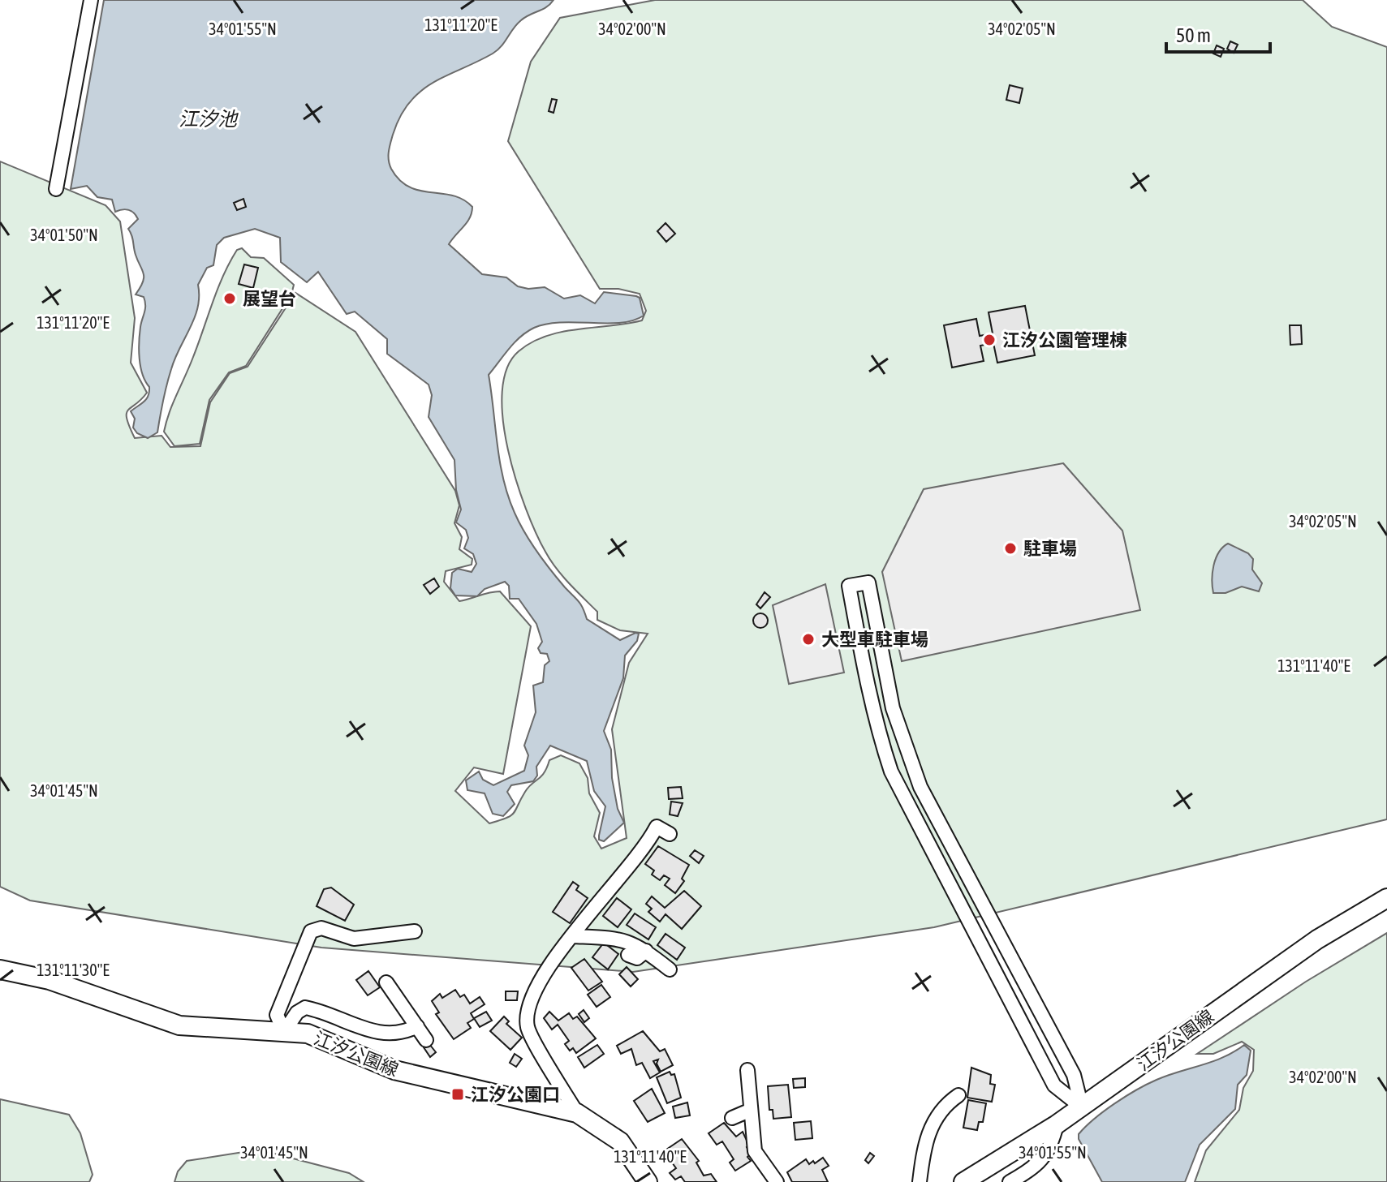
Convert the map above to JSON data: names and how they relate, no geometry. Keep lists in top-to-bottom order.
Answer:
{
  "streets": {
    "main road": ["江汐公園線"]
  },
  "water": ["江汐池"],
  "places": {
    "other": [
      "展望台",
      "江汐公園管理棟",
      "駐車場",
      "大型車駐車場"
    ],
    "transit": ["江汐公園口"]
  },
  "scale_bar": "50 m",
  "coordinates": [
    "131°11'20\"E",
    "34°01'55\"N",
    "34°02'00\"N",
    "34°02'05\"N",
    "34°01'50\"N",
    "131°11'40\"E",
    "34°01'45\"N",
    "131°11'30\"E"
  ]
}
